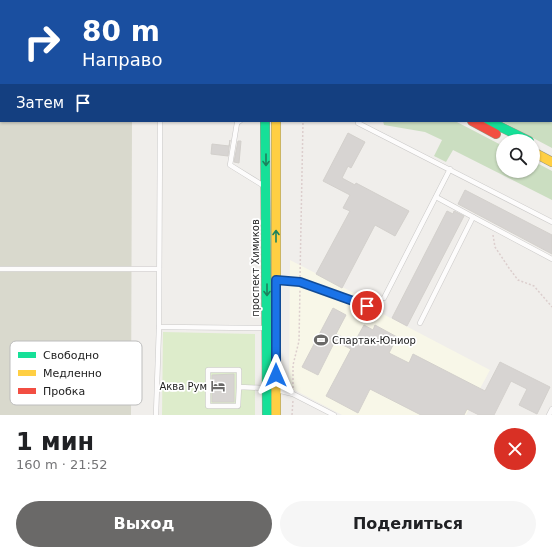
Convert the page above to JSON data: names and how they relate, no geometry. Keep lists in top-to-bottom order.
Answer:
{
  "streets": {
    "main road": ["проспект Химиков"]
  },
  "places": {
    "sports": ["Спартак-Юниор"],
    "hotel": ["Аква Рум"]
  },
  "legend": ["Свободно", "Медленно", "Пробка"],
  "page": {
    "turn": ["80 m", "Направо"],
    "then": "Затем",
    "heading": ["1 мин", "160 m · 21:52"],
    "buttons": ["Выход", "Поделиться"]
  }
}
